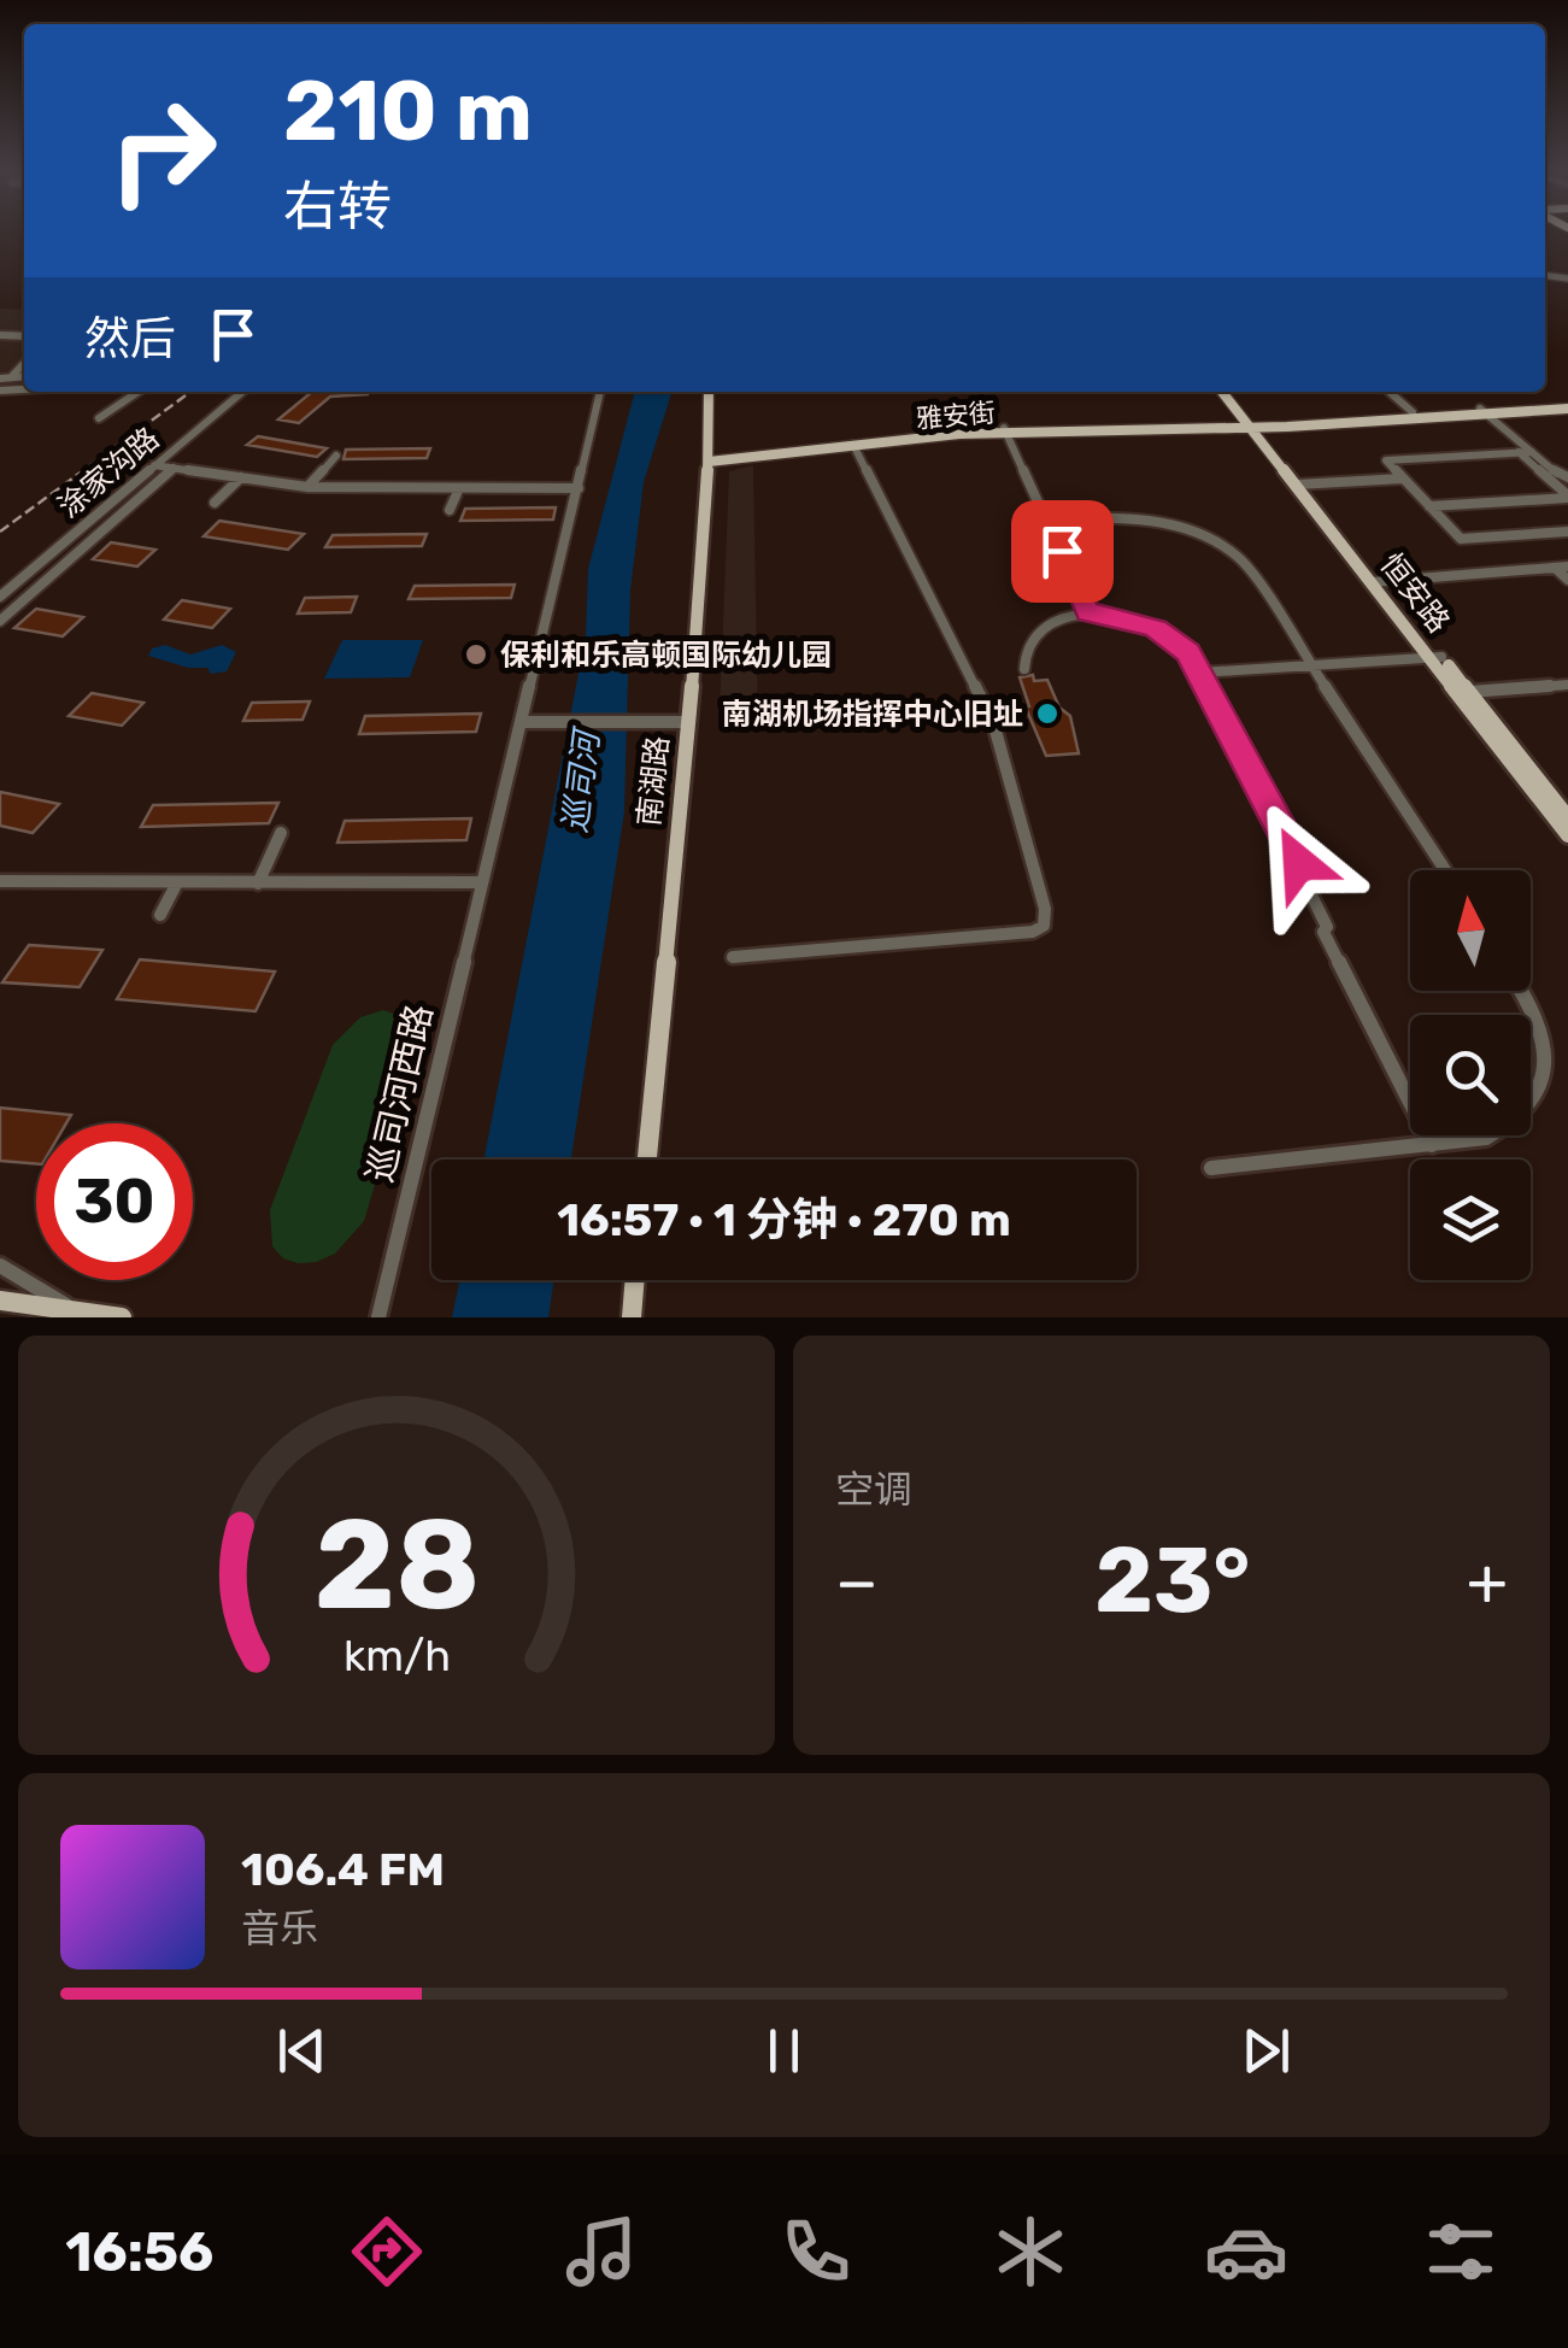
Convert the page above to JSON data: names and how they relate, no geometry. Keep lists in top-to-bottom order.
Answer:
{
  "streets": {
    "main road": ["雅安街", "恒安路", "南湖路"],
    "street": ["涂家沟路", "巡司河西路"]
  },
  "crossings": [
    ["雅安街", "恒安路"],
    ["雅安街", "南湖路"]
  ],
  "water": ["巡司河"],
  "places": ["保利和乐高顿国际幼儿园", "南湖机场指挥中心旧址"],
  "north": "top",
  "page": {
    "turn": ["210 m", "右转"],
    "then": "然后",
    "limit": "30",
    "trip": "16:57 · 1 分钟 · 270 m",
    "tile": "空调",
    "heat": ["−", "23°", "+"],
    "song": ["106.4 FM", "音乐"],
    "tabs": "16:56",
    "gauge": ["28", "km/h"]
  }
}
